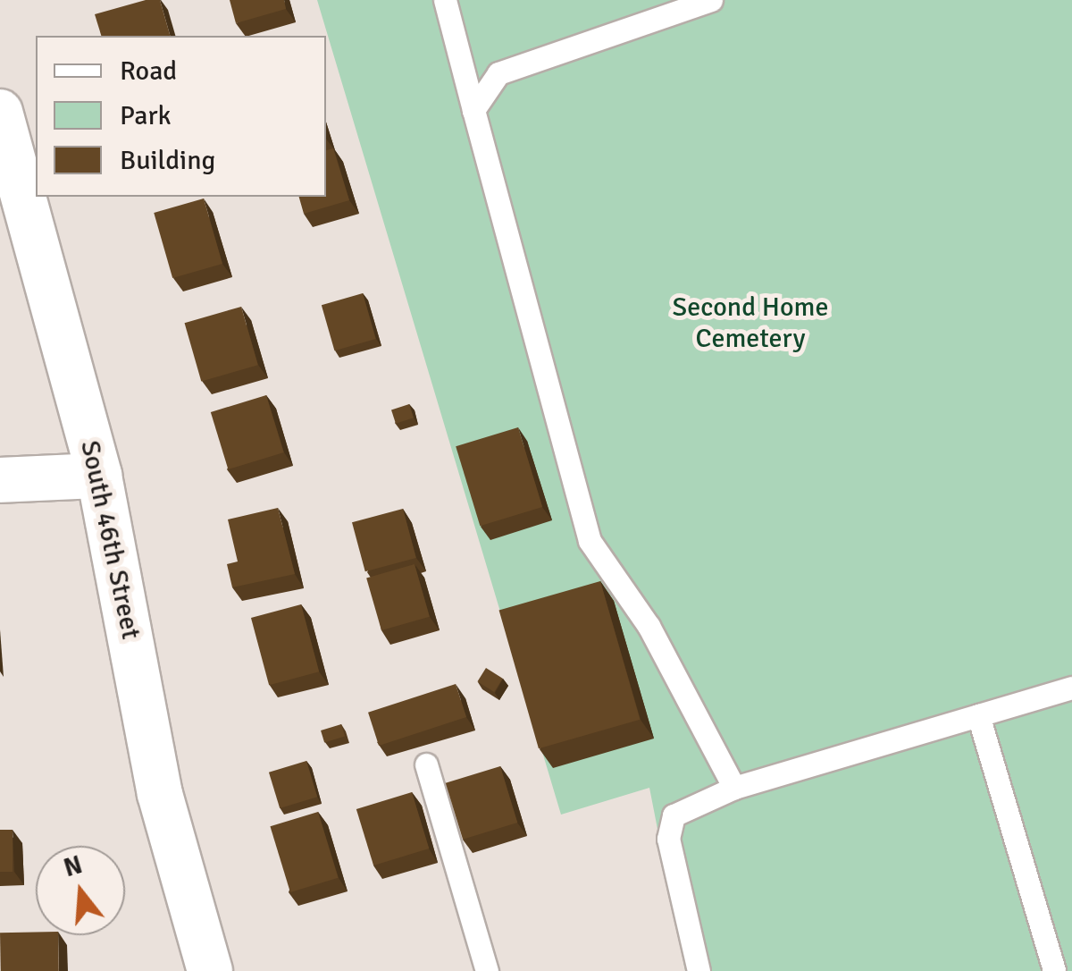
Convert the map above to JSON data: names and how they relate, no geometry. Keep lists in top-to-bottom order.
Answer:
{
  "streets": {
    "street": ["South 46th Street"]
  },
  "parks": ["Second Home Cemetery"],
  "legend": ["Road", "Park", "Building"],
  "north": "top"
}
